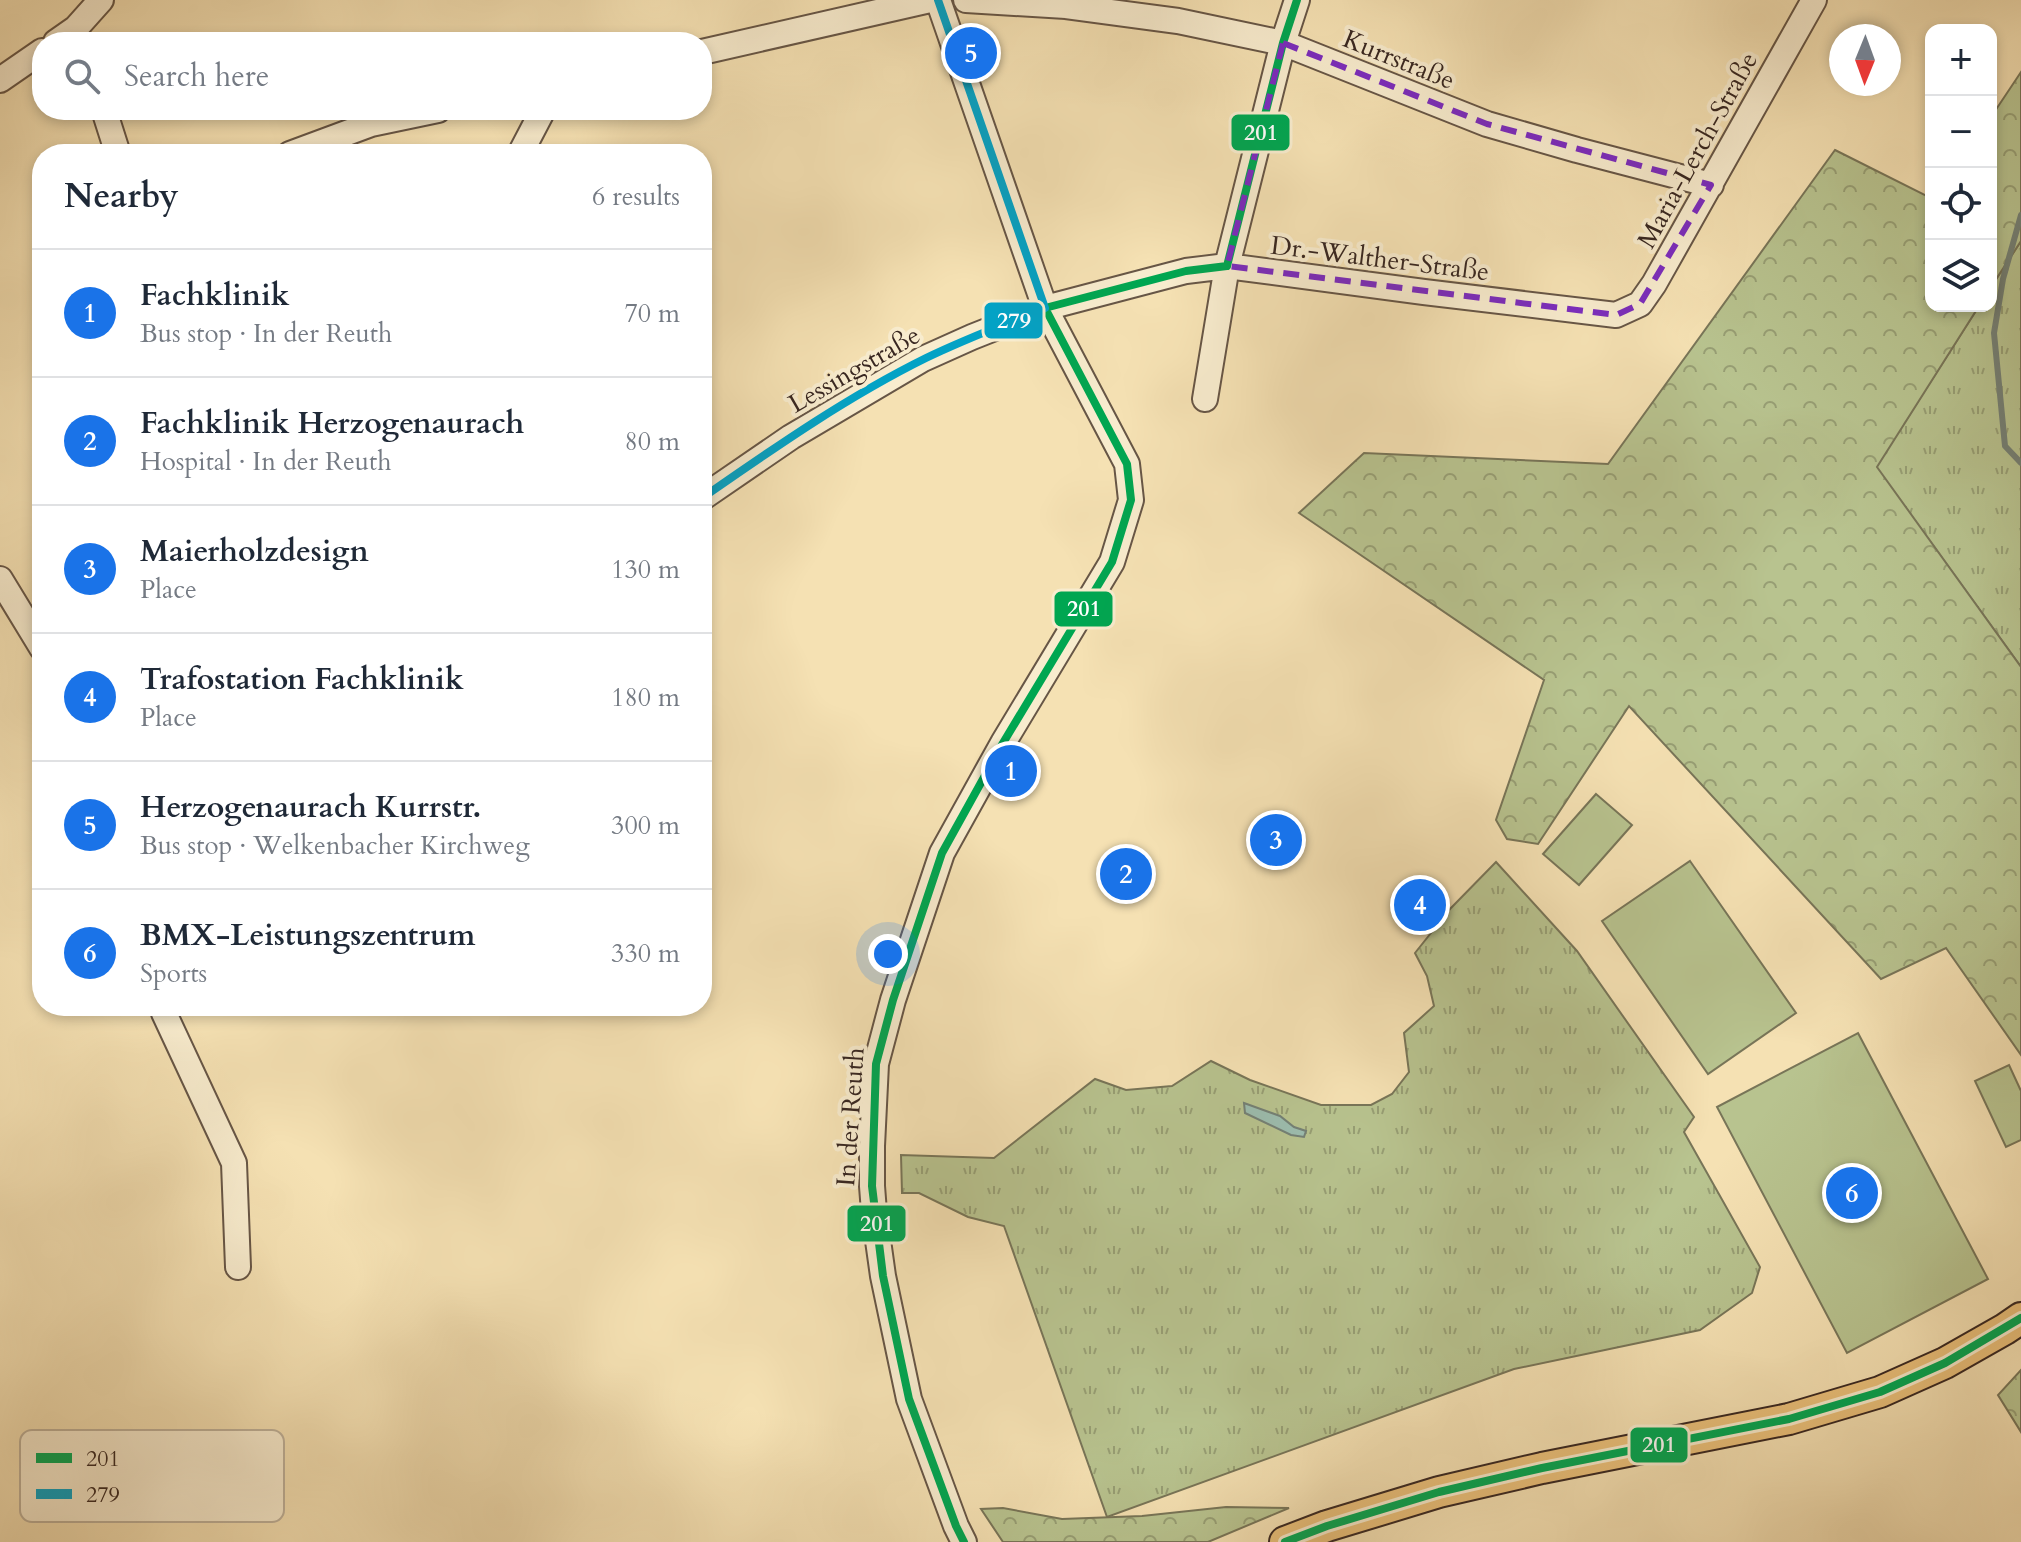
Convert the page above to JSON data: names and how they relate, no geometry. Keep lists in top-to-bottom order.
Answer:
{
  "streets": {
    "street": [
      "Kurrstraße",
      "Maria-Lerch-Straße",
      "Dr.-Walther-Straße",
      "Lessingstraße",
      "In der Reuth"
    ]
  },
  "crossings": [
    ["Kurrstraße", "Maria-Lerch-Straße"],
    ["Maria-Lerch-Straße", "Dr.-Walther-Straße"],
    ["Dr.-Walther-Straße", "Lessingstraße"],
    ["Dr.-Walther-Straße", "In der Reuth"],
    ["Lessingstraße", "In der Reuth"]
  ],
  "lines": ["transit line 201", "transit line 279"],
  "legend": ["201", "279"],
  "north": "bottom",
  "page": {
    "pins": [
      "5",
      "1",
      "3",
      "2",
      "4",
      "6"
    ],
    "map_buttons": ["+", "−"],
    "search": "Search here",
    "heading": ["Nearby", "6 results"],
    "list": [
      {
        "mark": "1",
        "name": "Fachklinik",
        "note": "Bus stop · In der Reuth",
        "value": "70 m"
      },
      {
        "mark": "2",
        "name": "Fachklinik Herzogenaurach",
        "note": "Hospital · In der Reuth",
        "value": "80 m"
      },
      {
        "mark": "3",
        "name": "Maierholzdesign",
        "note": "Place",
        "value": "130 m"
      },
      {
        "mark": "4",
        "name": "Trafostation Fachklinik",
        "note": "Place",
        "value": "180 m"
      },
      {
        "mark": "5",
        "name": "Herzogenaurach Kurrstr.",
        "note": "Bus stop · Welkenbacher Kirchweg",
        "value": "300 m"
      },
      {
        "mark": "6",
        "name": "BMX-Leistungszentrum",
        "note": "Sports",
        "value": "330 m"
      }
    ]
  }
}
